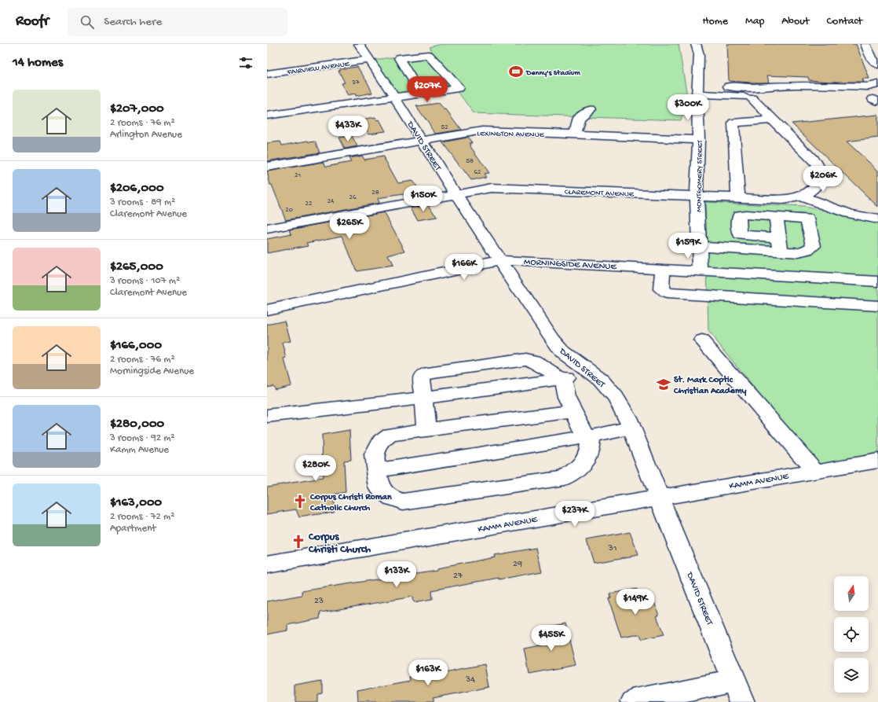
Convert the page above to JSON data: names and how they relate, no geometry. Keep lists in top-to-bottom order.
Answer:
{
  "streets": {
    "street": [
      "FAIRVIEW AVENUE",
      "LEXINGTON AVENUE",
      "DAVID STREET",
      "MONTGOMERY STREET",
      "CLAREMONT AVENUE",
      "MORNINGSIDE AVENUE",
      "KAMM AVENUE"
    ]
  },
  "crossings": [
    ["FAIRVIEW AVENUE", "DAVID STREET"],
    ["LEXINGTON AVENUE", "DAVID STREET"],
    ["LEXINGTON AVENUE", "MONTGOMERY STREET"],
    ["DAVID STREET", "CLAREMONT AVENUE"],
    ["DAVID STREET", "MORNINGSIDE AVENUE"],
    ["DAVID STREET", "KAMM AVENUE"],
    ["MONTGOMERY STREET", "CLAREMONT AVENUE"],
    ["MONTGOMERY STREET", "MORNINGSIDE AVENUE"]
  ],
  "places": {
    "sports": ["Denny's Stadium"],
    "school or university": ["St. Mark Coptic Christian Academy"],
    "church": ["Corpus Christi Roman Catholic Church", "Corpus Christi Church"]
  },
  "house_numbers": [
    "37",
    "52",
    "58",
    "62",
    "21",
    "28",
    "26",
    "24",
    "22",
    "20",
    "31",
    "29",
    "27",
    "23",
    "34"
  ],
  "north": "top",
  "page": {
    "header": "Roofr",
    "search": "Search here",
    "nav": [
      "Home",
      "Map",
      "About",
      "Contact"
    ],
    "heading": "14 homes",
    "price": [
      "$207K",
      "$300K",
      "$433K",
      "$206K",
      "$150K",
      "$265K",
      "$159K",
      "$166K",
      "$280K",
      "$237K",
      "$133K",
      "$149K",
      "$455K",
      "$163K"
    ],
    "list": [
      {
        "name": "$207,000",
        "note": "2 rooms · 76 m² · Arlington Avenue"
      },
      {
        "name": "$206,000",
        "note": "3 rooms · 89 m² · Claremont Avenue"
      },
      {
        "name": "$265,000",
        "note": "3 rooms · 107 m² · Claremont Avenue"
      },
      {
        "name": "$166,000",
        "note": "2 rooms · 76 m² · Morningside Avenue"
      },
      {
        "name": "$280,000",
        "note": "3 rooms · 92 m² · Kamm Avenue"
      },
      {
        "name": "$163,000",
        "note": "2 rooms · 72 m² · Apartment"
      }
    ]
  }
}
